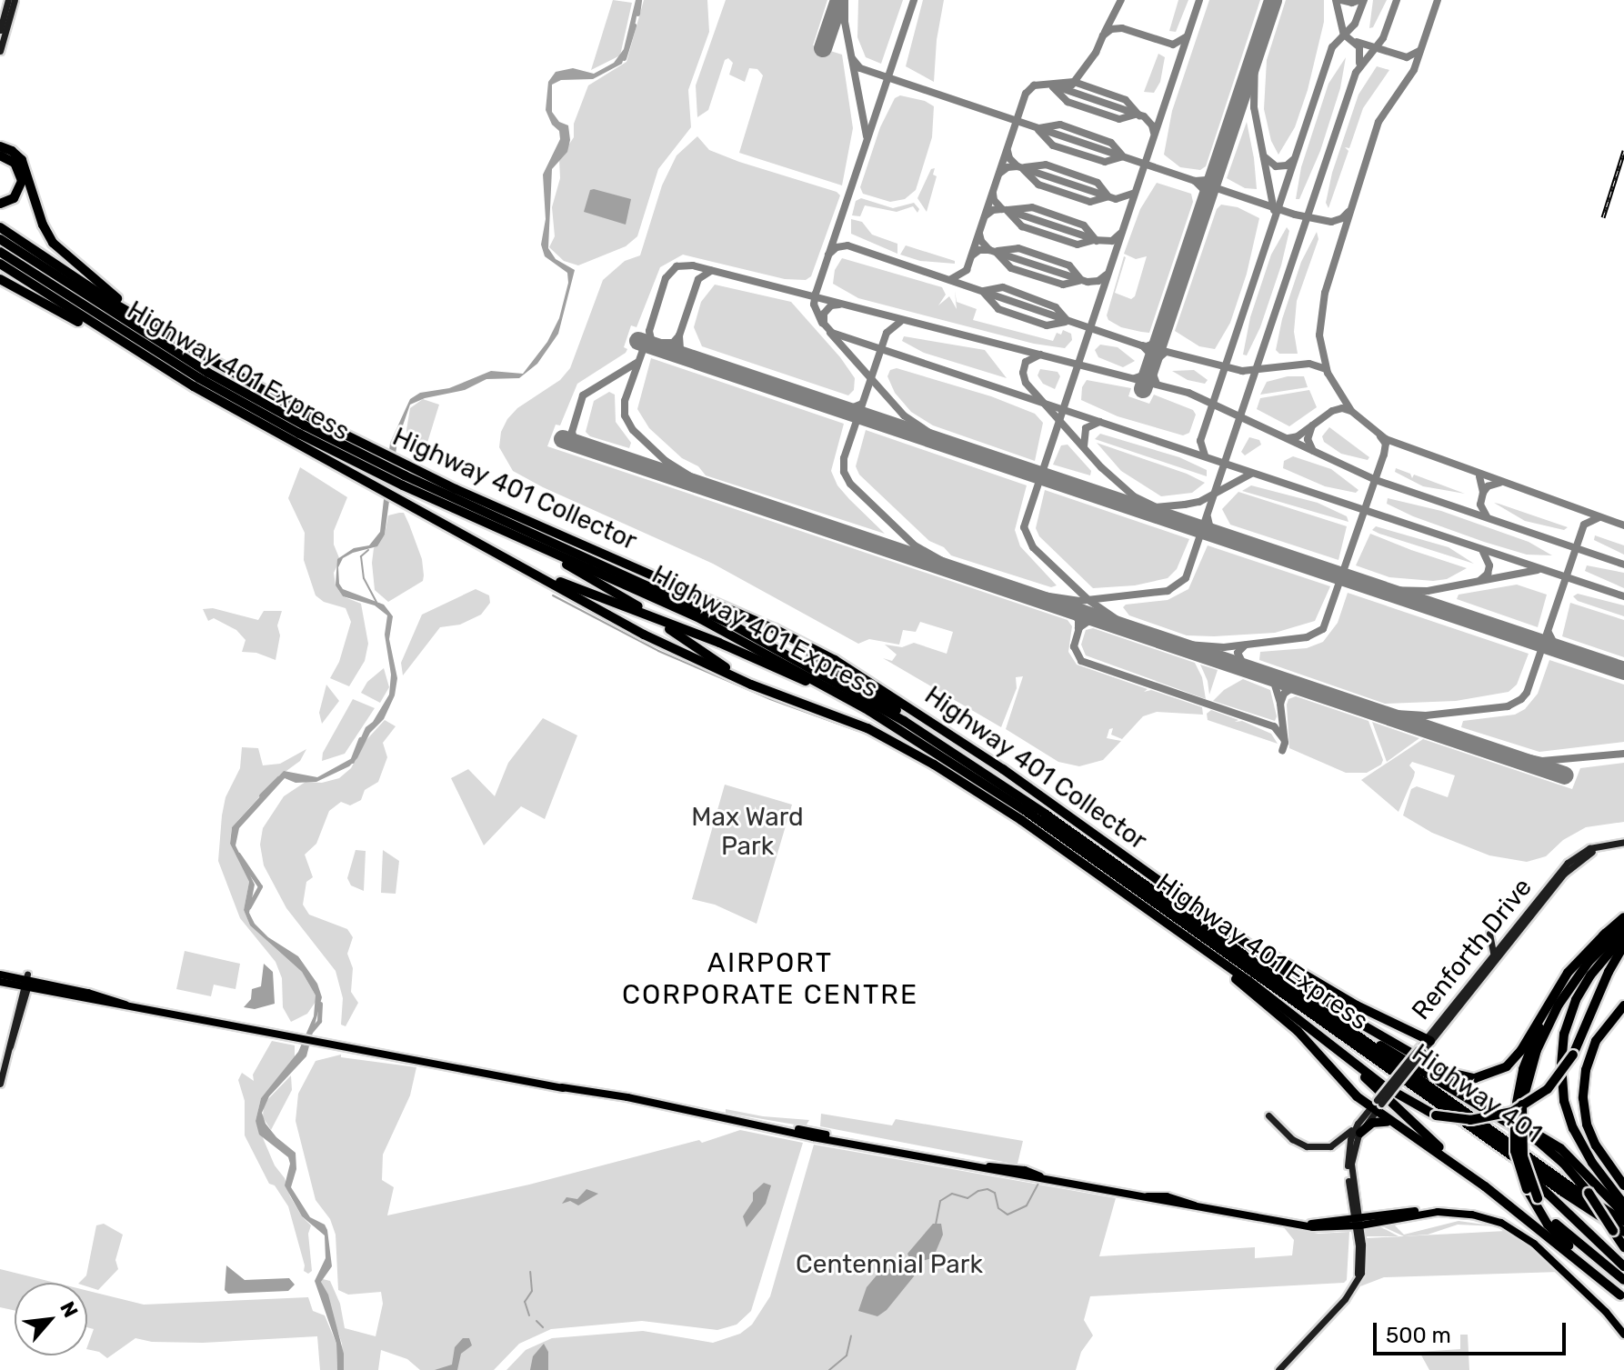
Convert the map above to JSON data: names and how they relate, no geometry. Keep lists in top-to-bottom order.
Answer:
{
  "streets": {
    "highway": ["Highway 401 Express", "Highway 401 Collector", "Highway 401"],
    "main road": ["Renforth Drive"]
  },
  "crossings": [
    ["Highway 401 Express", "Highway 401 Collector"],
    ["Highway 401 Express", "Highway 401"]
  ],
  "districts": ["AIRPORT CORPORATE CENTRE"],
  "parks": ["Max Ward Park", "Centennial Park"],
  "scale_bar": "500 m",
  "north": "top right"
}
